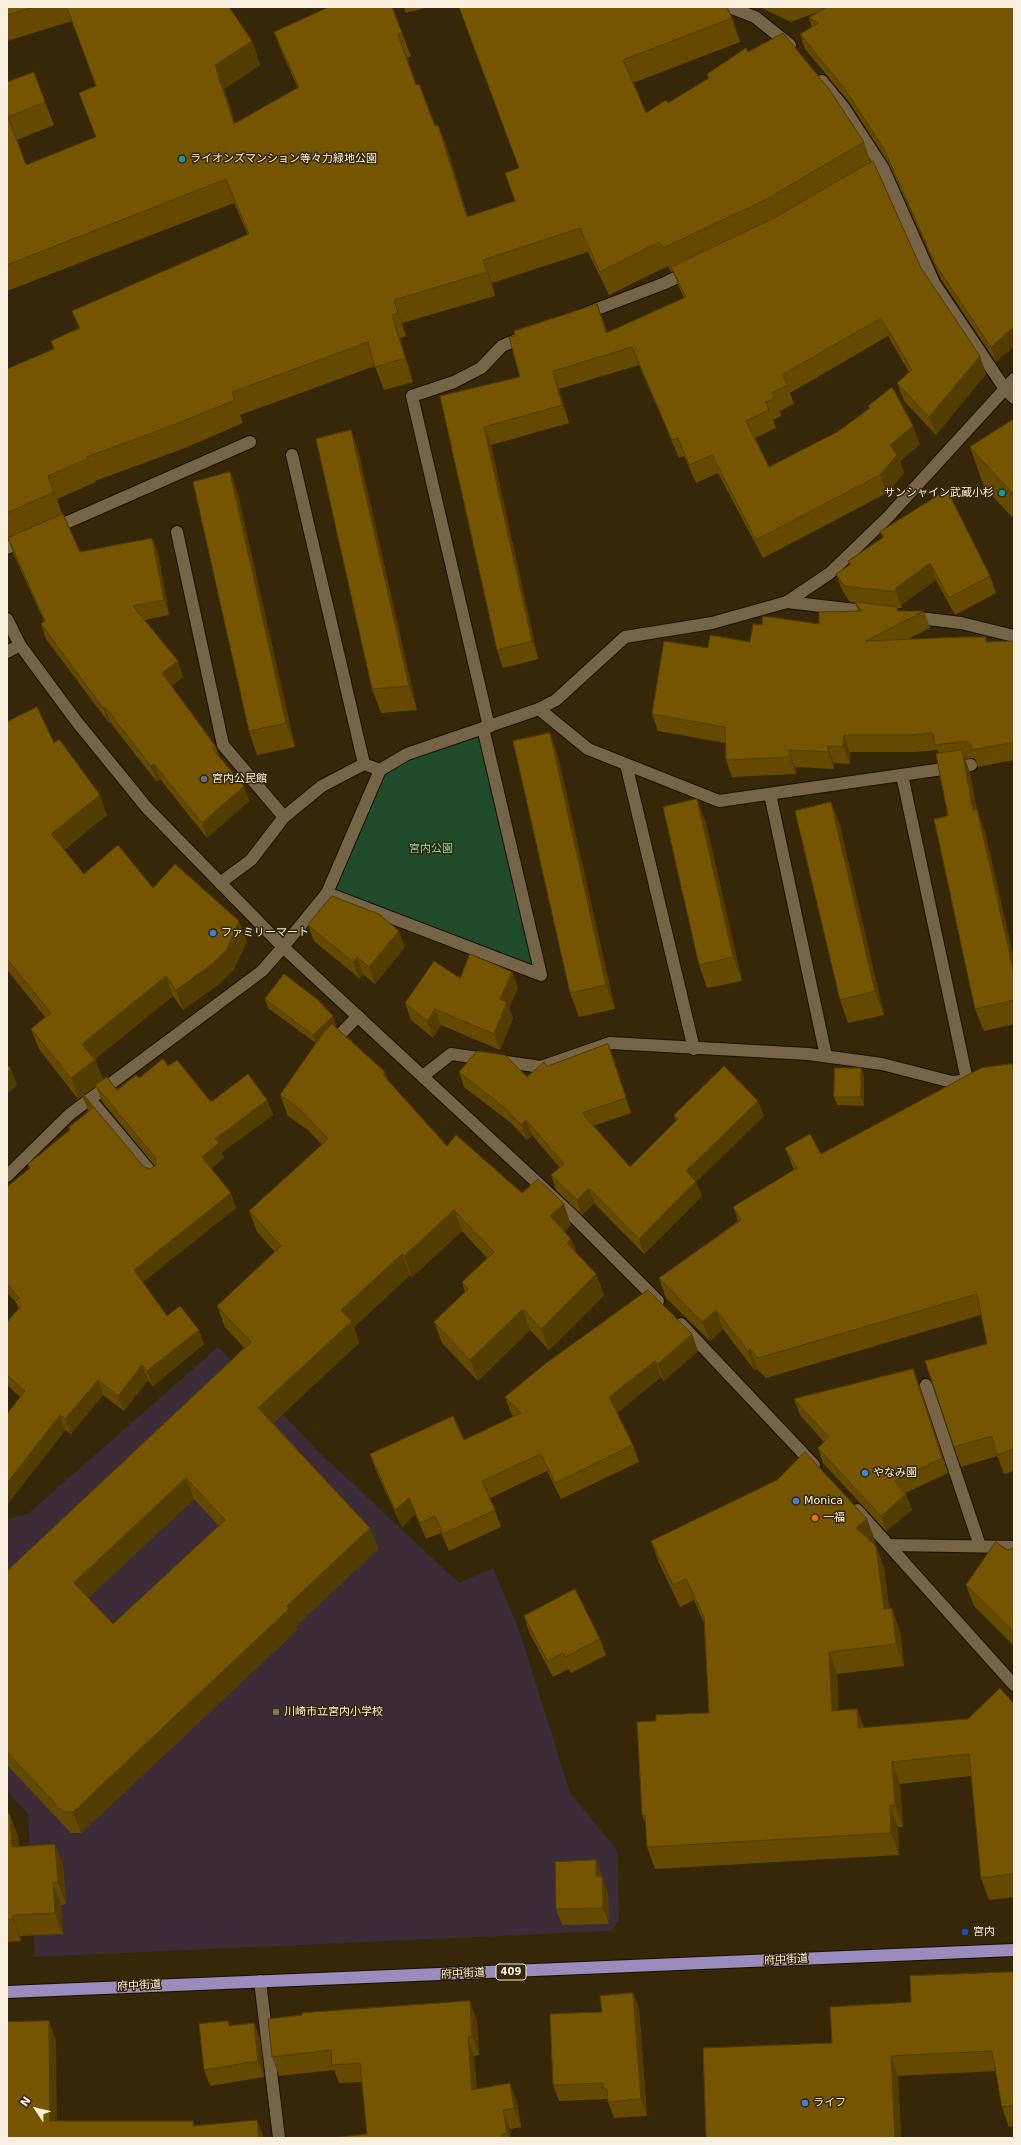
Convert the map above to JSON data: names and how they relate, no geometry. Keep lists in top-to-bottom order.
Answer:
{
  "streets": {
    "highway": ["府中街道", "409"]
  },
  "parks": ["宮内公園"],
  "places": [
    "ライオンズマンション等々力緑地公園",
    "サンシャイン武蔵小杉",
    "宮内公民館",
    "ファミリーマート",
    "やなみ園",
    "Monica",
    "一福",
    "川崎市立宮内小学校",
    "宮内",
    "ライフ"
  ],
  "north": "top left"
}
